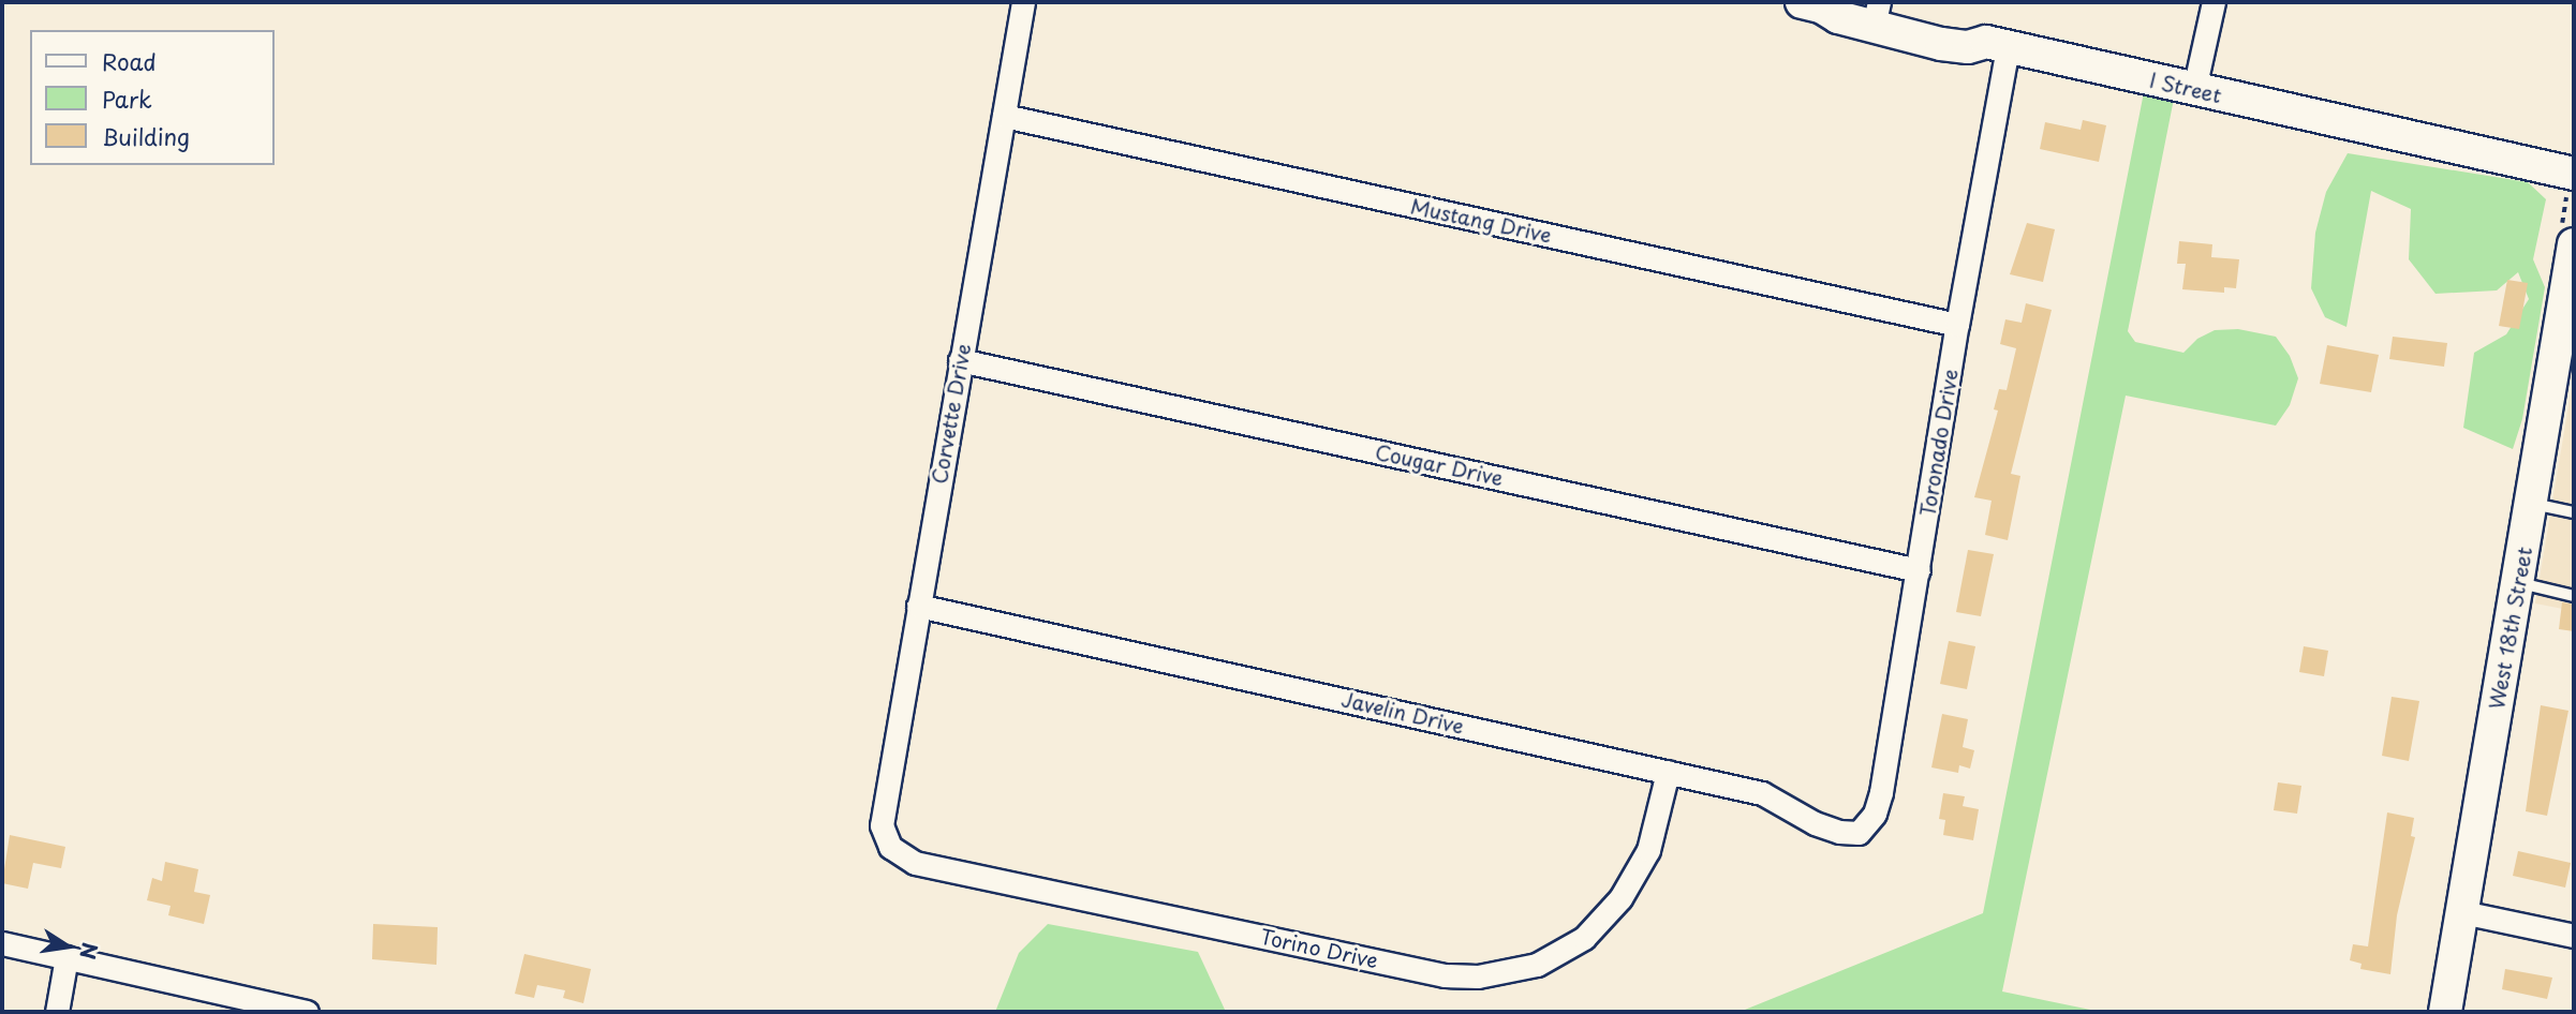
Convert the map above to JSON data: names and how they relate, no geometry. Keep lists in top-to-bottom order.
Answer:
{
  "streets": {
    "street": [
      "I Street",
      "Mustang Drive",
      "Corvette Drive",
      "Toronado Drive",
      "Cougar Drive",
      "West 18th Street",
      "Javelin Drive",
      "Torino Drive"
    ]
  },
  "crossings": [
    ["I Street", "Toronado Drive"],
    ["Mustang Drive", "Corvette Drive"],
    ["Mustang Drive", "Toronado Drive"],
    ["Corvette Drive", "Cougar Drive"],
    ["Corvette Drive", "Javelin Drive"],
    ["Corvette Drive", "Torino Drive"],
    ["Toronado Drive", "Cougar Drive"],
    ["Toronado Drive", "Javelin Drive"],
    ["Javelin Drive", "Torino Drive"]
  ],
  "legend": ["Road", "Park", "Building"],
  "north": "right"
}
